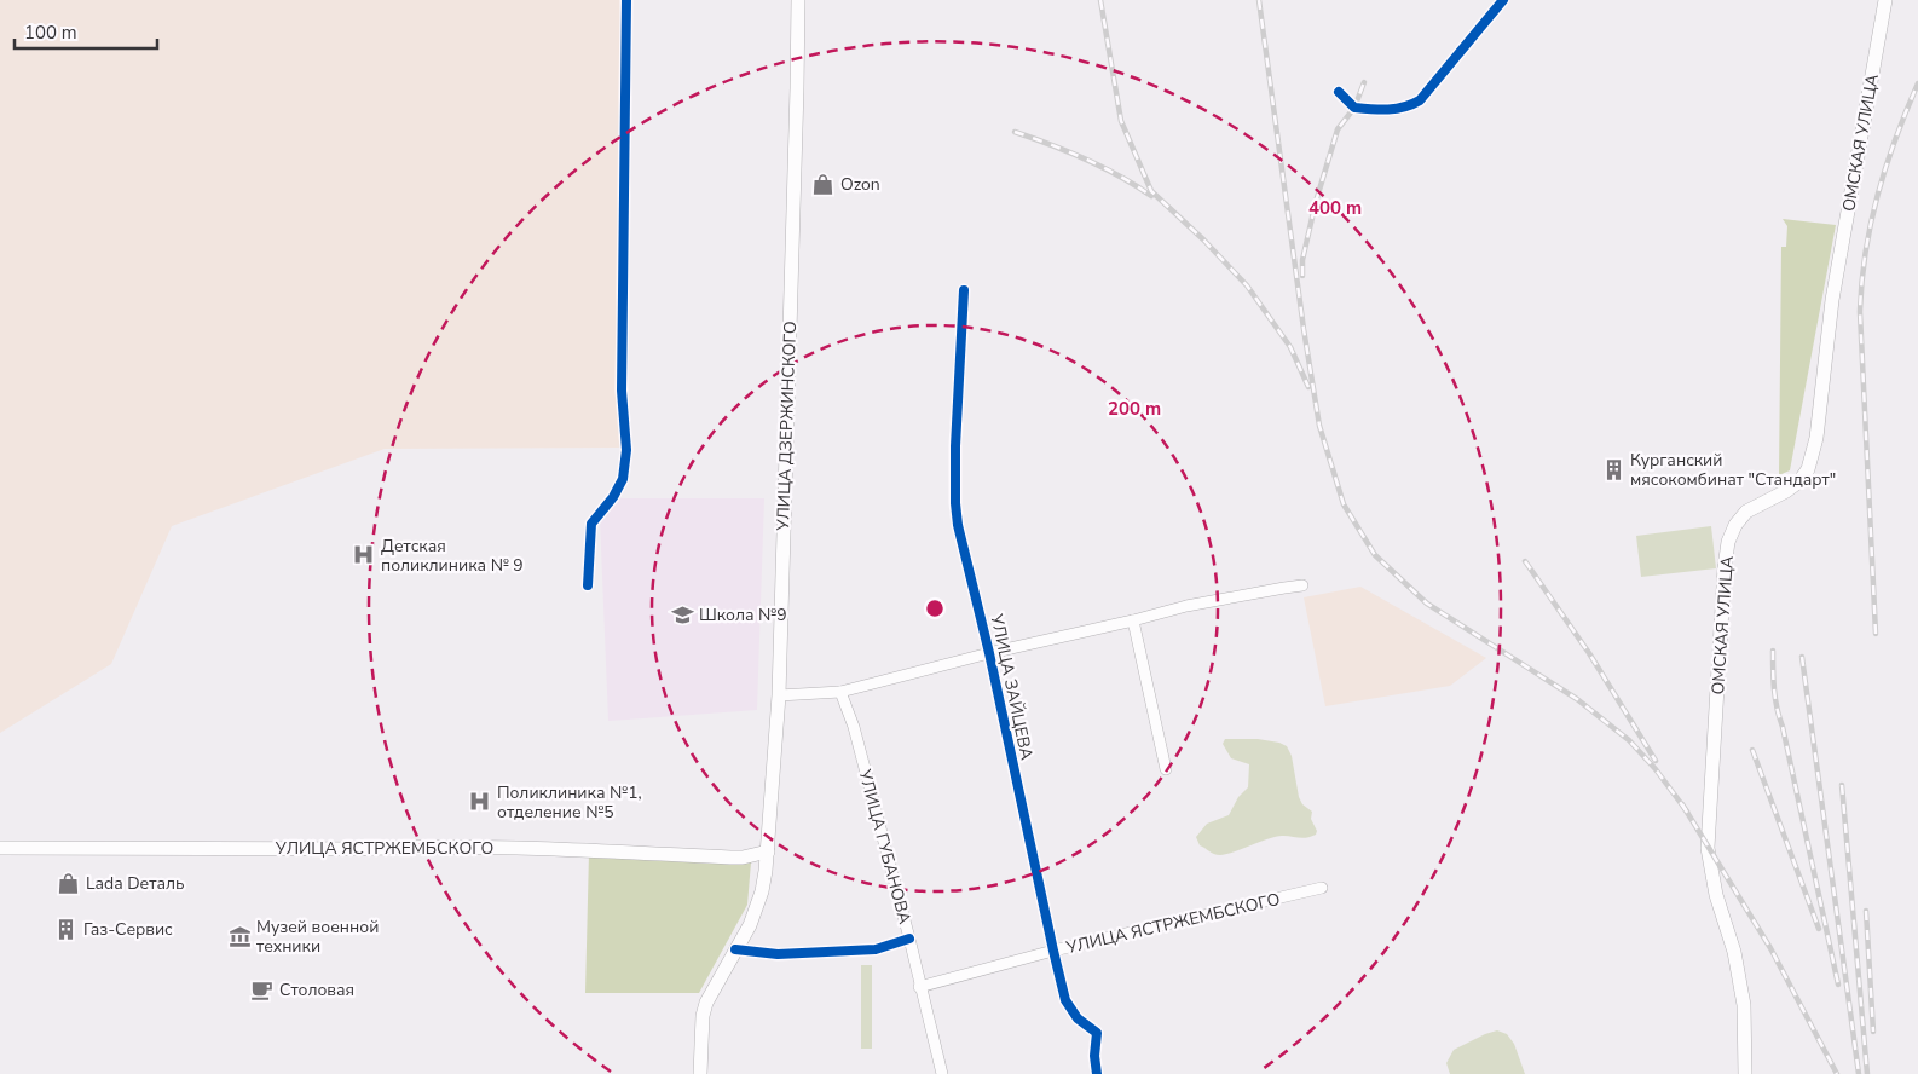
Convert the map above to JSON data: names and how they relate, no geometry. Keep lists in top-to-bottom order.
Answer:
{
  "streets": {
    "main road": ["ОМСКАЯ УЛИЦА", "УЛИЦА ДЗЕРЖИНСКОГО", "УЛИЦА ЯСТРЖЕМБСКОГО"],
    "street": ["УЛИЦА ЗАЙЦЕВА", "УЛИЦА ГУБАНОВА"]
  },
  "crossings": [
    ["УЛИЦА ДЗЕРЖИНСКОГО", "УЛИЦА ЯСТРЖЕМБСКОГО"],
    ["УЛИЦА ЗАЙЦЕВА", "УЛИЦА ЯСТРЖЕМБСКОГО"],
    ["УЛИЦА ГУБАНОВА", "УЛИЦА ЯСТРЖЕМБСКОГО"]
  ],
  "places": {
    "shop": ["Ozon", "Lada Dеталь"],
    "building": ["Курганский мясокомбинат \"Стандарт\"", "Газ-Сервис"],
    "hospital": ["Детская поликлиника № 9", "Поликлиника №1, отделение №5"],
    "school or university": ["Школа №9"],
    "museum": ["Музей военной техники"],
    "cafe": ["Столовая"]
  },
  "scale_bar": "100 m",
  "rings": ["400 m", "200 m"]
}
